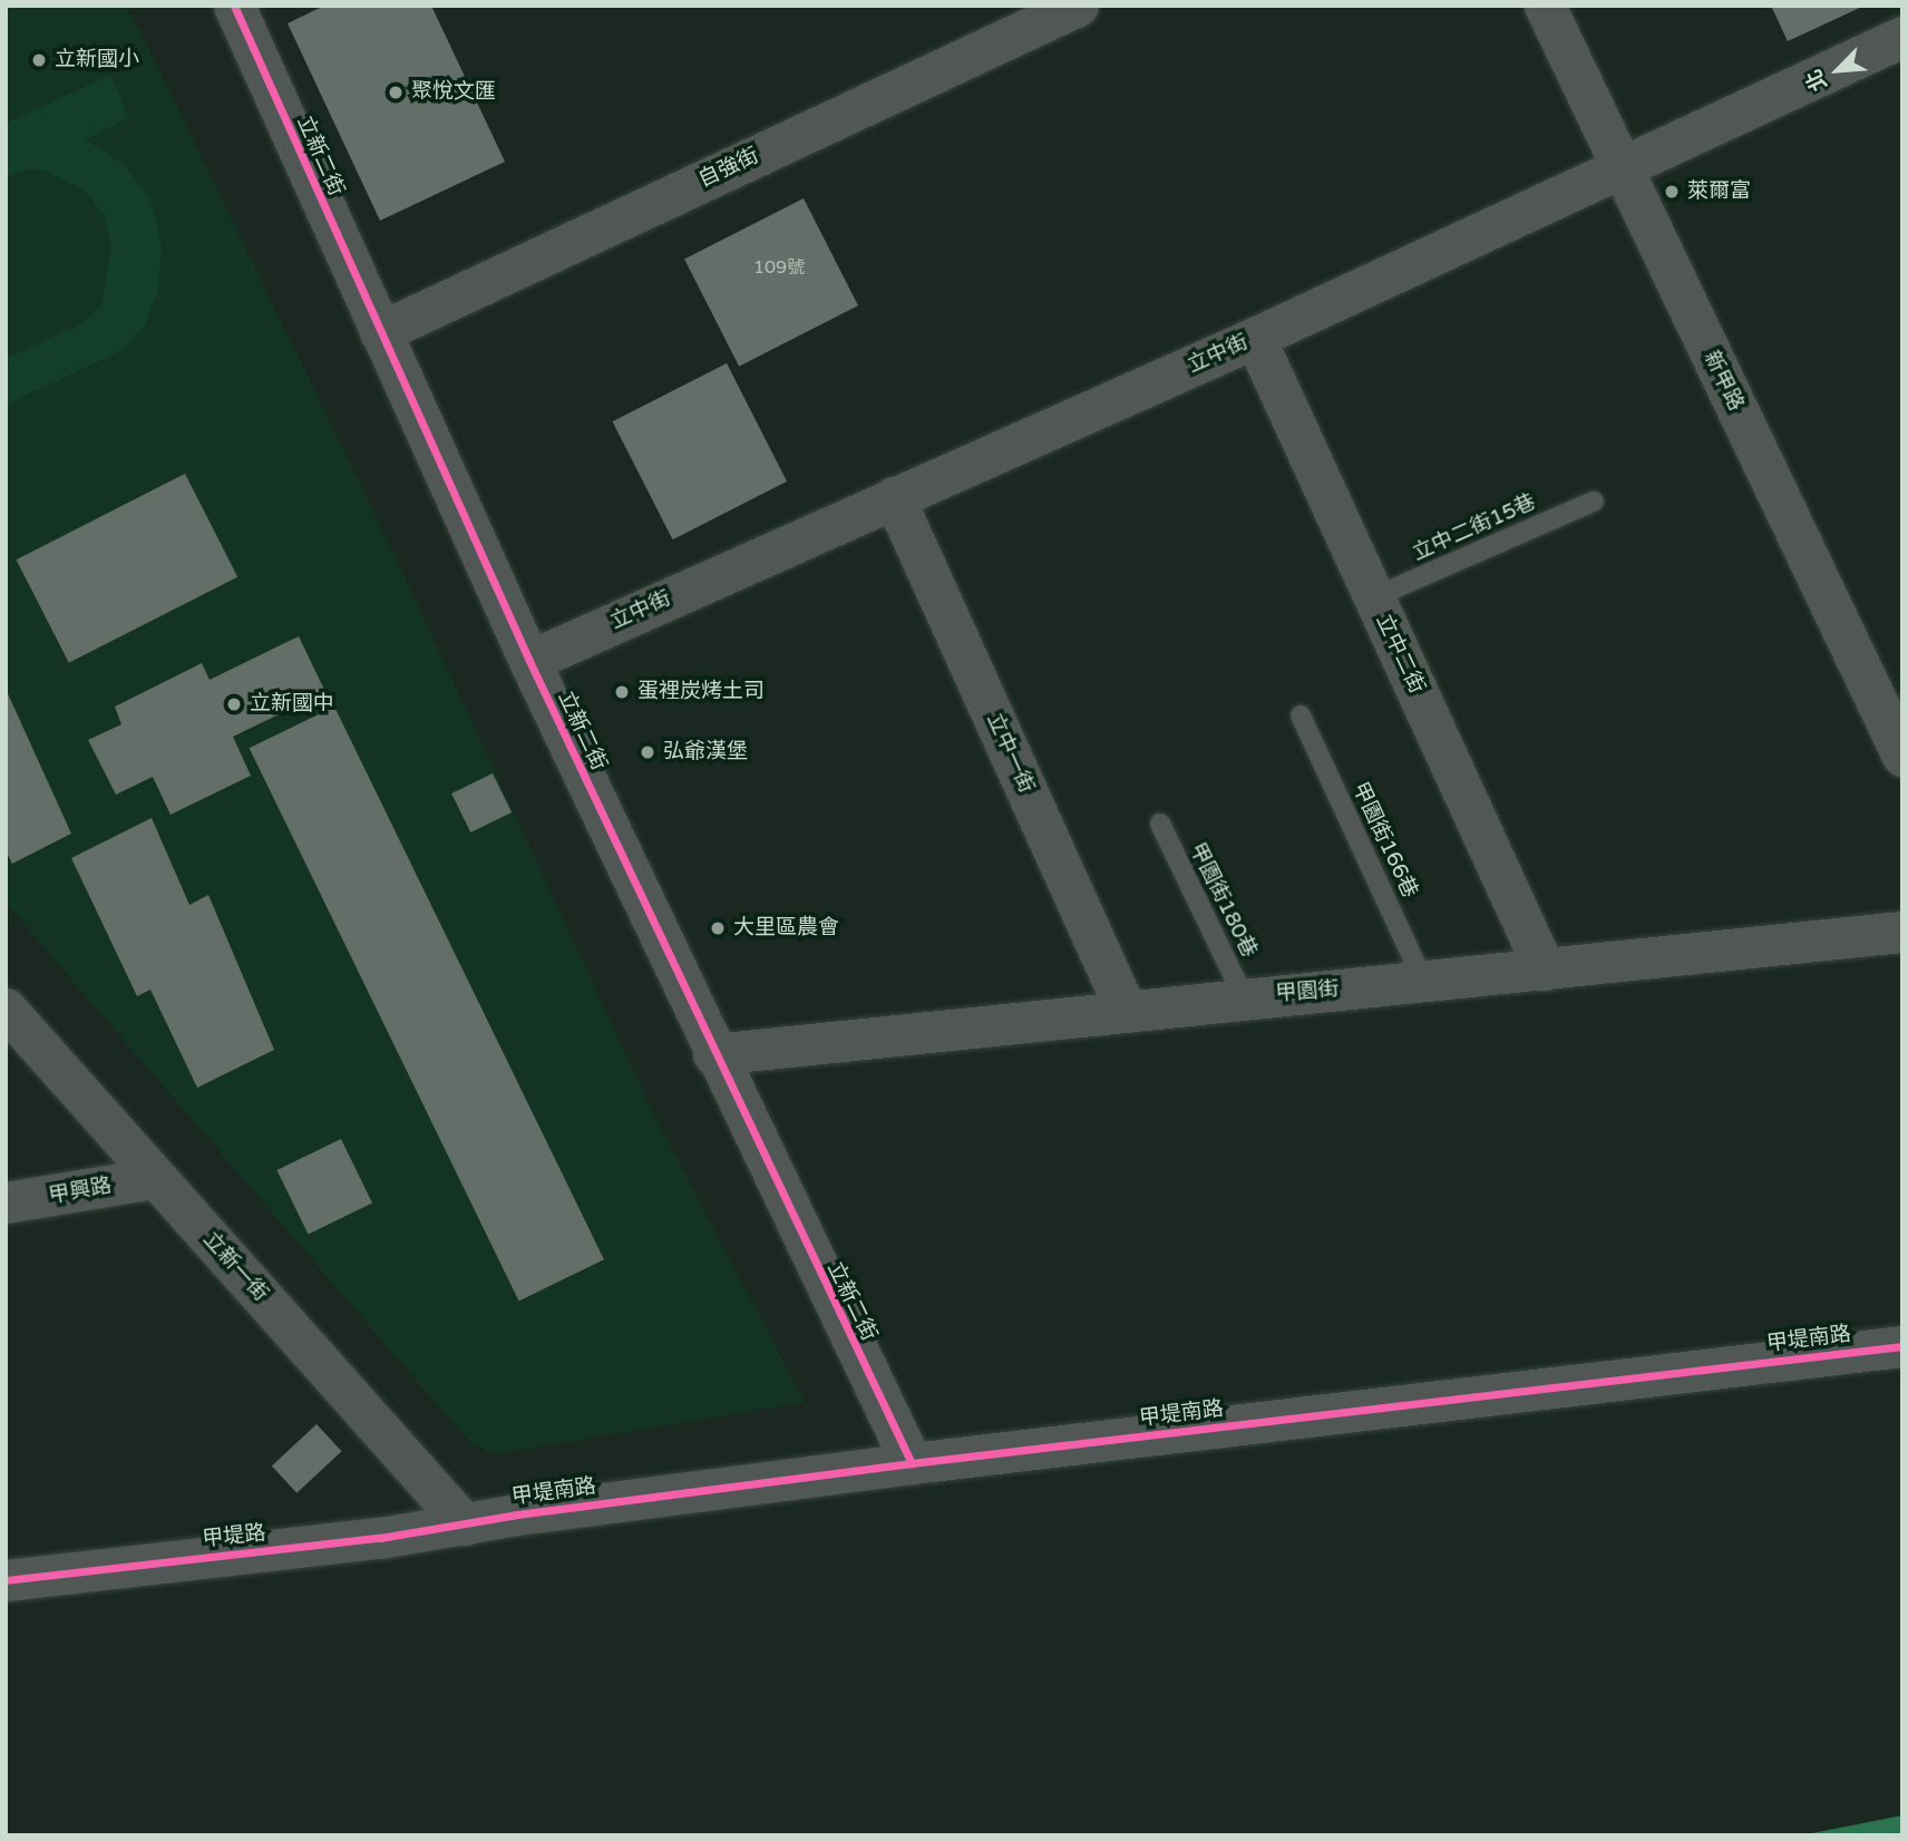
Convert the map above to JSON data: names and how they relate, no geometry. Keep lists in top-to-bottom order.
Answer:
{
  "streets": {
    "street": [
      "立新二街",
      "自強街",
      "立中街",
      "新甲路",
      "立中二街",
      "立中一街",
      "甲園街",
      "甲興路",
      "立新一街",
      "甲堤南路",
      "甲堤路"
    ],
    "lane": ["立中二街15巷", "甲園街166巷", "甲園街180巷"]
  },
  "crossings": [
    ["立新二街", "自強街"],
    ["立新二街", "立中街"],
    ["立新二街", "甲園街"],
    ["立新二街", "甲堤南路"],
    ["立中街", "新甲路"],
    ["立中街", "立中二街"],
    ["立中街", "立中一街"],
    ["立中二街15巷", "立中二街"],
    ["立中二街", "甲園街"],
    ["立中一街", "甲園街"],
    ["甲園街166巷", "甲園街"],
    ["甲園街180巷", "甲園街"],
    ["甲興路", "立新一街"],
    ["立新一街", "甲堤南路"],
    ["立新一街", "甲堤路"],
    ["甲堤南路", "甲堤路"]
  ],
  "places": [
    "立新國小",
    "聚悅文匯",
    "萊爾富",
    "蛋裡炭烤土司",
    "立新國中",
    "弘爺漢堡",
    "大里區農會"
  ],
  "house_numbers": ["109號"],
  "north": "bottom left"
}
